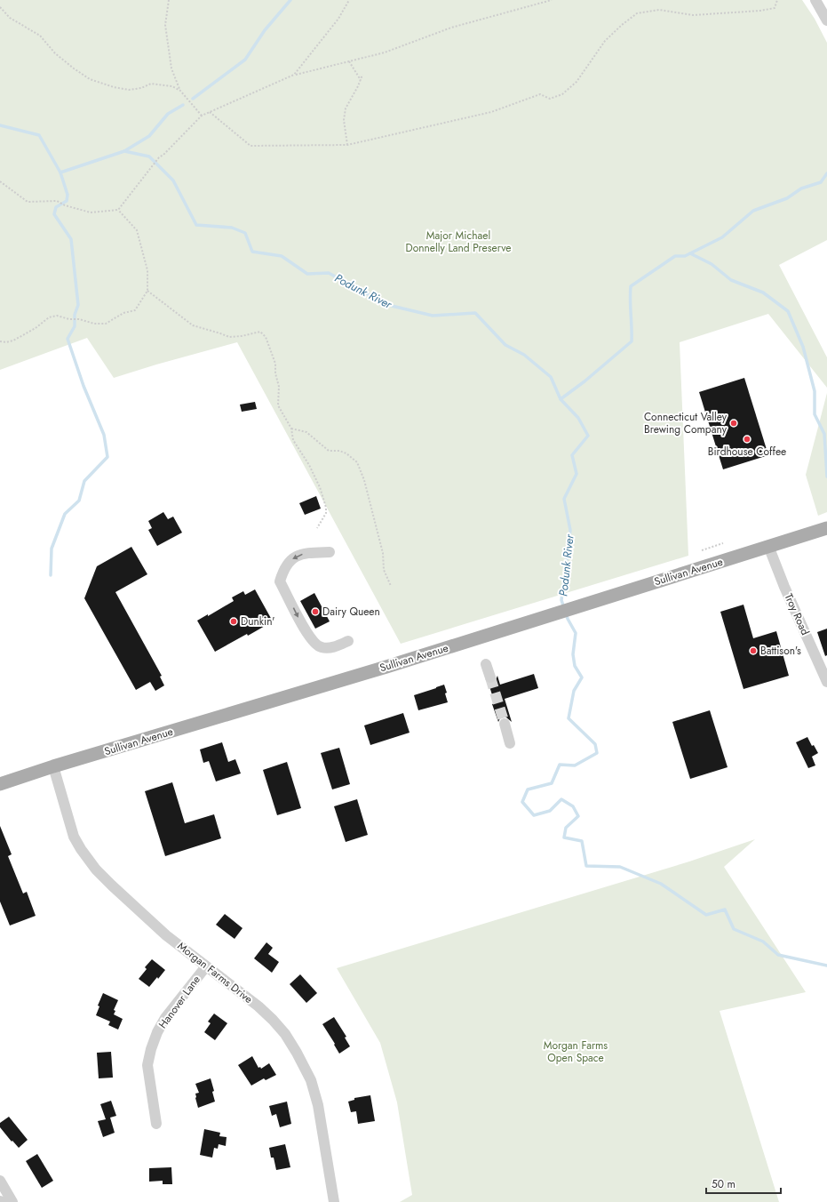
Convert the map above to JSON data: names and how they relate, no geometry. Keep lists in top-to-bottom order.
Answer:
{
  "streets": {
    "main road": ["Sullivan Avenue"],
    "street": ["Troy Road", "Morgan Farms Drive", "Hanover Lane"]
  },
  "crossings": [
    ["Sullivan Avenue", "Troy Road"],
    ["Sullivan Avenue", "Morgan Farms Drive"],
    ["Morgan Farms Drive", "Hanover Lane"]
  ],
  "water": ["Podunk River"],
  "parks": ["Major Michael Donnelly Land Preserve", "Morgan Farms Open Space"],
  "places": [
    "Connecticut Valley Brewing Company",
    "Birdhouse Coffee",
    "Dairy Queen",
    "Dunkin'",
    "Battison's"
  ],
  "scale_bar": "50 m"
}
